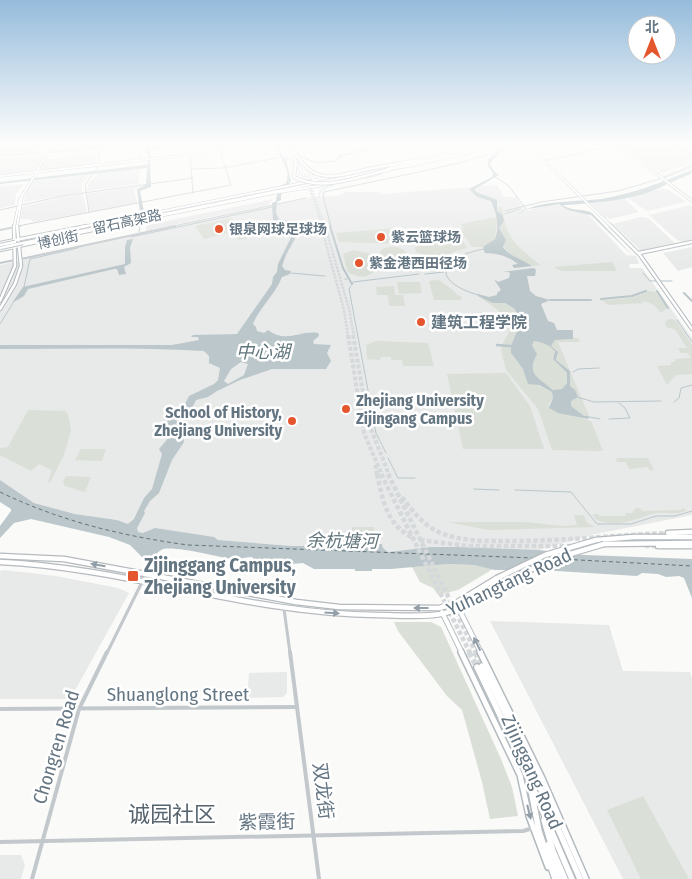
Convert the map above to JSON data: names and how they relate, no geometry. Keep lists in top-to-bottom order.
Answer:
{
  "streets": {
    "main road": ["留石高架路", "Yuhangtang Road", "Zijinggang Road"],
    "street": [
      "博创街",
      "Shuanglong Street",
      "Chongren Road",
      "双龙街",
      "紫霞街"
    ]
  },
  "crossings": [
    ["Yuhangtang Road", "Chongren Road"],
    ["Yuhangtang Road", "双龙街"],
    ["Shuanglong Street", "Chongren Road"],
    ["Shuanglong Street", "双龙街"],
    ["Chongren Road", "紫霞街"],
    ["双龙街", "紫霞街"]
  ],
  "districts": ["诚园社区"],
  "water": ["中心湖", "余杭塘河"],
  "places": {
    "other": [
      "银泉网球足球场",
      "紫云篮球场",
      "紫金港西田径场",
      "建筑工程学院",
      "Zhejiang University Zijingang Campus",
      "School of History, Zhejiang University"
    ],
    "transit": ["Zijinggang Campus, Zhejiang University"]
  },
  "north": "top"
}
